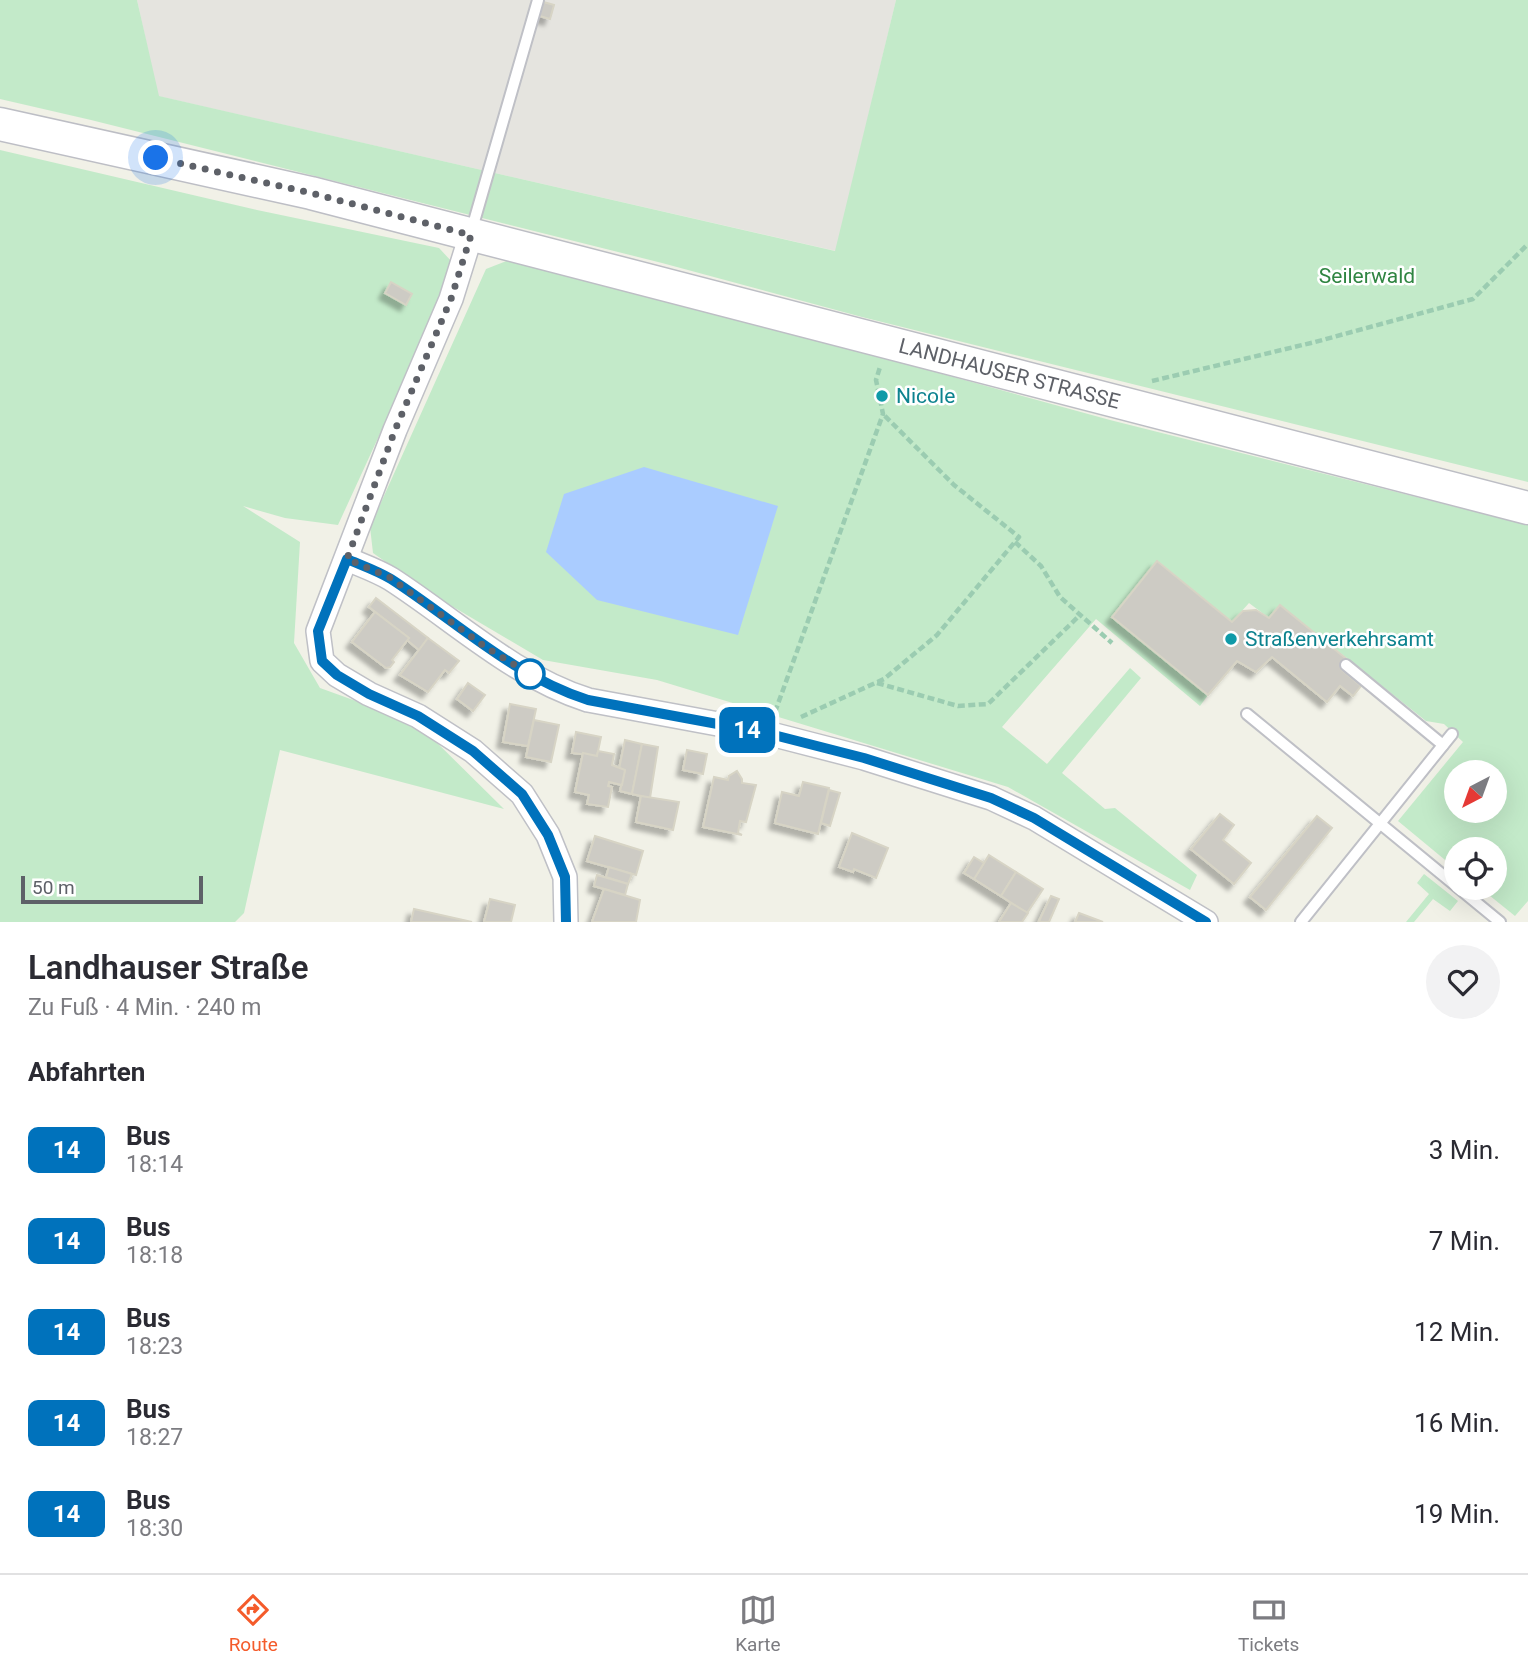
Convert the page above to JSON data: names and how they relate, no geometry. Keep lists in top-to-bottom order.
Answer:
{
  "streets": {
    "main road": ["LANDHAUSER STRASSE"]
  },
  "parks": ["Seilerwald"],
  "places": ["Nicole", "Straßenverkehrsamt"],
  "lines": ["bus line 14"],
  "scale_bar": "50 m",
  "north": "bottom left",
  "page": {
    "on_map": "14",
    "scale": "50 m",
    "heading": [
      ["Landhauser Straße", "Zu Fuß · 4 Min. · 240 m"],
      "Abfahrten"
    ],
    "list": [
      {
        "mark": "14",
        "name": "Bus",
        "note": "18:14",
        "value": "3 Min."
      },
      {
        "mark": "14",
        "name": "Bus",
        "note": "18:18",
        "value": "7 Min."
      },
      {
        "mark": "14",
        "name": "Bus",
        "note": "18:23",
        "value": "12 Min."
      },
      {
        "mark": "14",
        "name": "Bus",
        "note": "18:27",
        "value": "16 Min."
      },
      {
        "mark": "14",
        "name": "Bus",
        "note": "18:30",
        "value": "19 Min."
      }
    ],
    "tabs": ["Route", "Karte", "Tickets"]
  }
}
